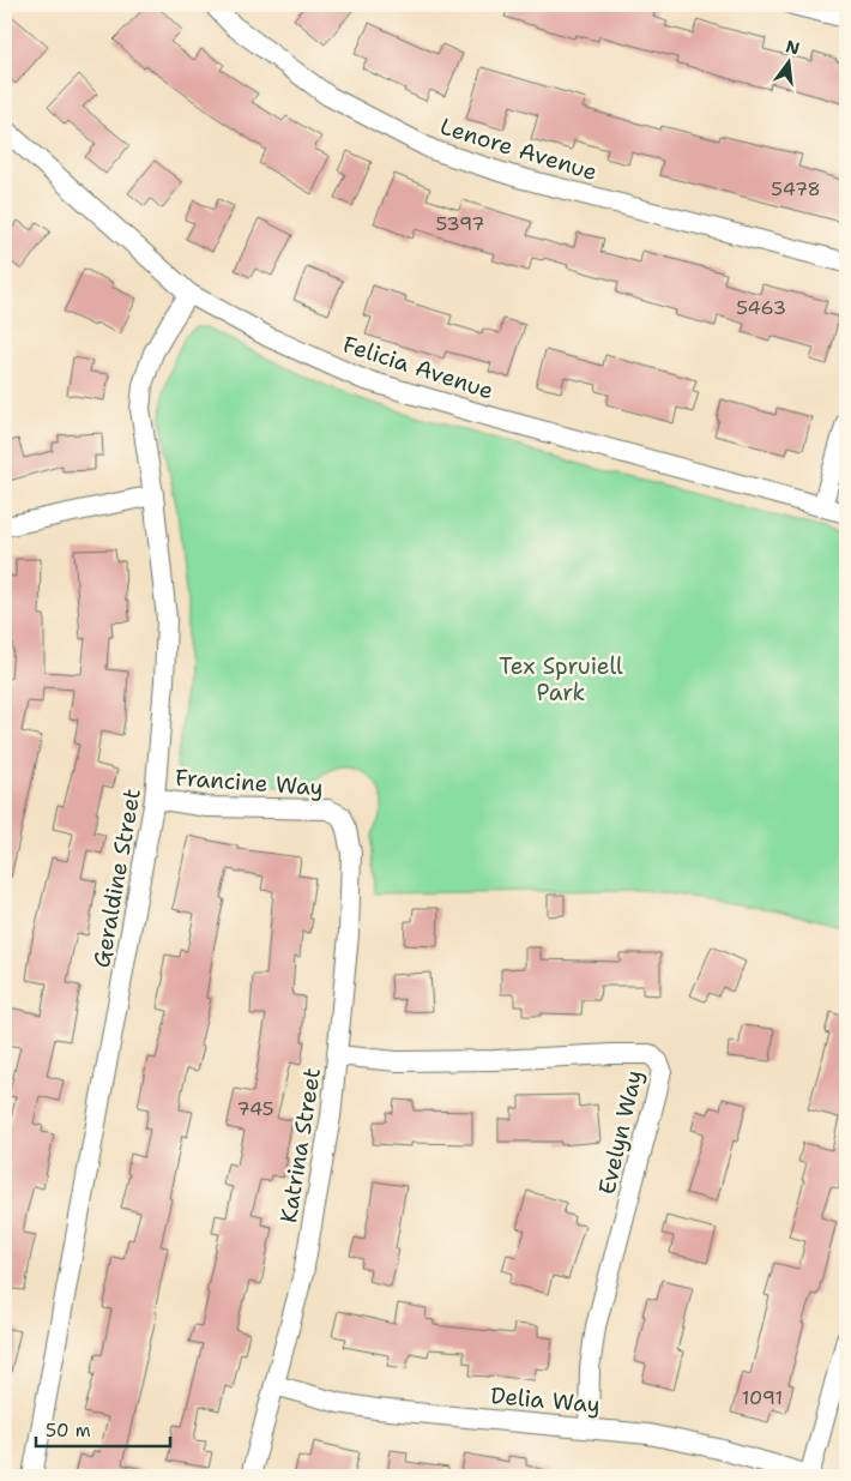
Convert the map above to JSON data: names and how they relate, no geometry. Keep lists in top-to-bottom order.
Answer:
{
  "streets": {
    "street": [
      "Lenore Avenue",
      "Felicia Avenue",
      "Francine Way",
      "Geraldine Street",
      "Evelyn Way",
      "Katrina Street",
      "Delia Way"
    ]
  },
  "crossings": [
    ["Felicia Avenue", "Geraldine Street"],
    ["Francine Way", "Geraldine Street"],
    ["Francine Way", "Katrina Street"],
    ["Evelyn Way", "Katrina Street"],
    ["Evelyn Way", "Delia Way"],
    ["Katrina Street", "Delia Way"]
  ],
  "parks": ["Tex Spruiell Park"],
  "house_numbers": [
    "5478",
    "5397",
    "5463",
    "745",
    "1091"
  ],
  "scale_bar": "50 m",
  "north": "top"
}
